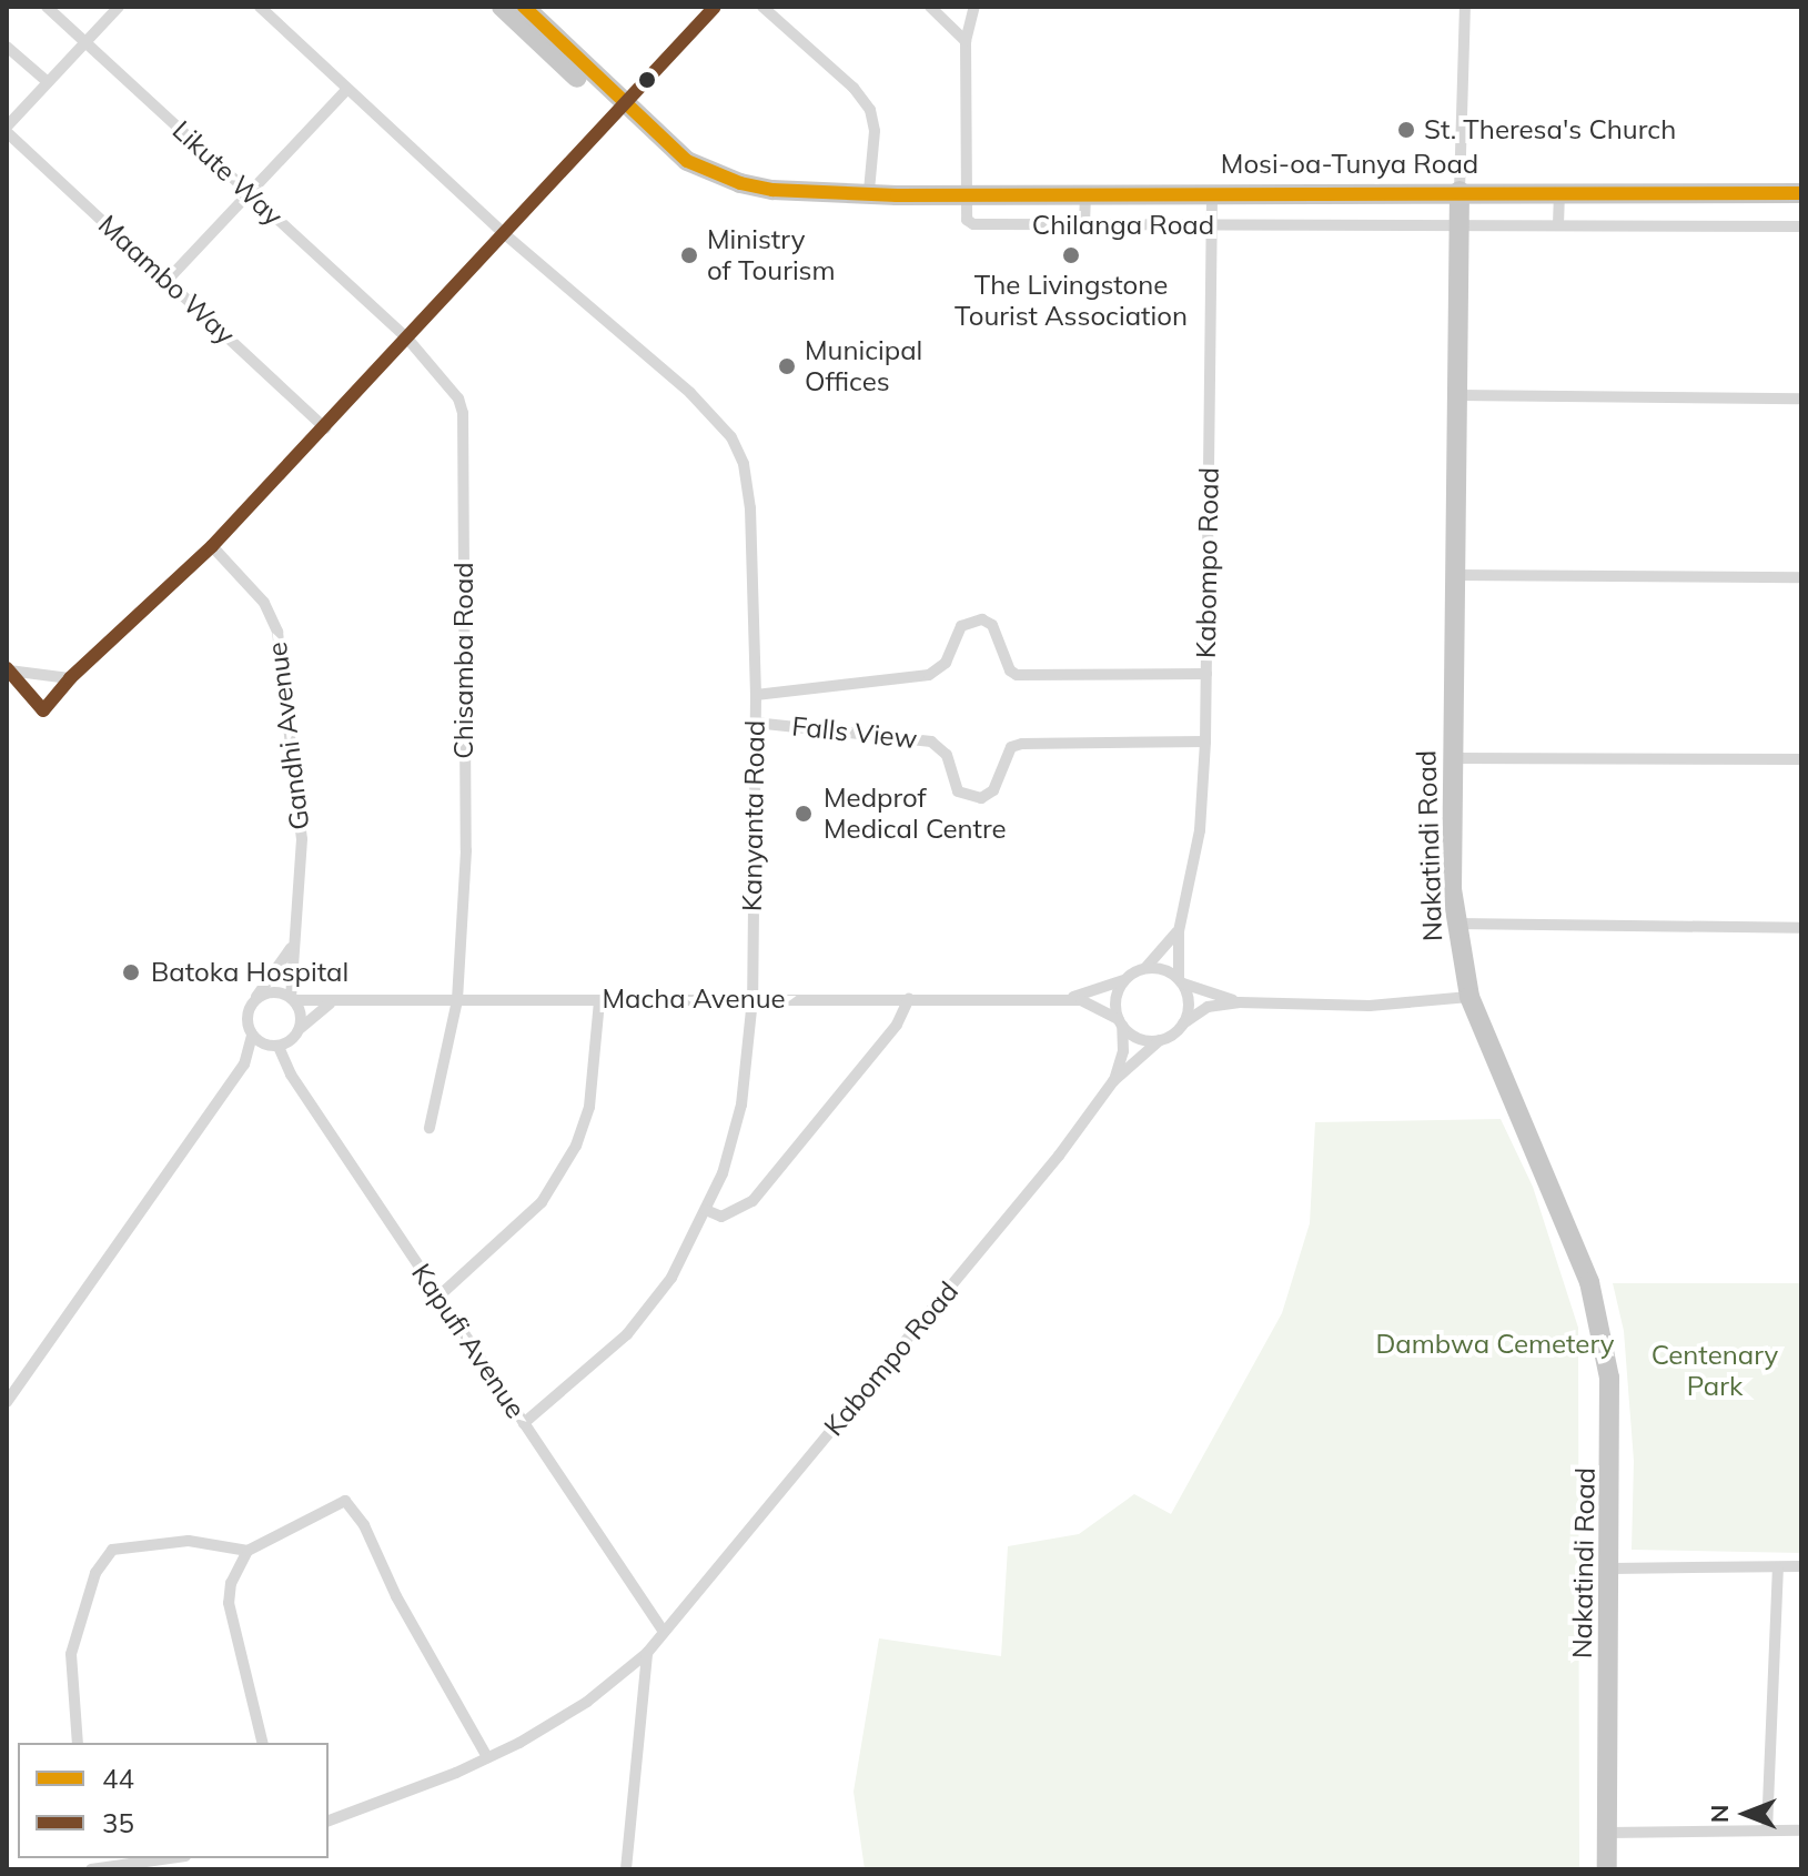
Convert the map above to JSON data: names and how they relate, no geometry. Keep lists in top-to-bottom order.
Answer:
{
  "streets": {
    "highway": ["Mosi-oa-Tunya Road", "Nakatindi Road"],
    "street": [
      "Likute Way",
      "Chilanga Road",
      "Maambo Way",
      "Kabompo Road",
      "Chisamba Road",
      "Falls View",
      "Gandhi Avenue",
      "Kanyanta Road",
      "Macha Avenue",
      "Kapufi Avenue"
    ]
  },
  "crossings": [
    ["Mosi-oa-Tunya Road", "Chilanga Road"],
    ["Mosi-oa-Tunya Road", "Kabompo Road"],
    ["Mosi-oa-Tunya Road", "Nakatindi Road"],
    ["Likute Way", "Chisamba Road"],
    ["Chilanga Road", "Kabompo Road"],
    ["Chilanga Road", "Nakatindi Road"],
    ["Kabompo Road", "Falls View"],
    ["Kabompo Road", "Macha Avenue"],
    ["Kabompo Road", "Kapufi Avenue"],
    ["Chisamba Road", "Macha Avenue"],
    ["Falls View", "Kanyanta Road"],
    ["Gandhi Avenue", "Macha Avenue"],
    ["Gandhi Avenue", "Kapufi Avenue"],
    ["Kanyanta Road", "Macha Avenue"],
    ["Kanyanta Road", "Kapufi Avenue"],
    ["Macha Avenue", "Kapufi Avenue"]
  ],
  "parks": ["Dambwa Cemetery", "Centenary Park"],
  "places": [
    "St. Theresa's Church",
    "Ministry of Tourism",
    "The Livingstone Tourist Association",
    "Municipal Offices",
    "Medprof Medical Centre",
    "Batoka Hospital"
  ],
  "lines": ["transit line 44", "transit line 35"],
  "legend": ["44", "35"],
  "north": "left"
}
